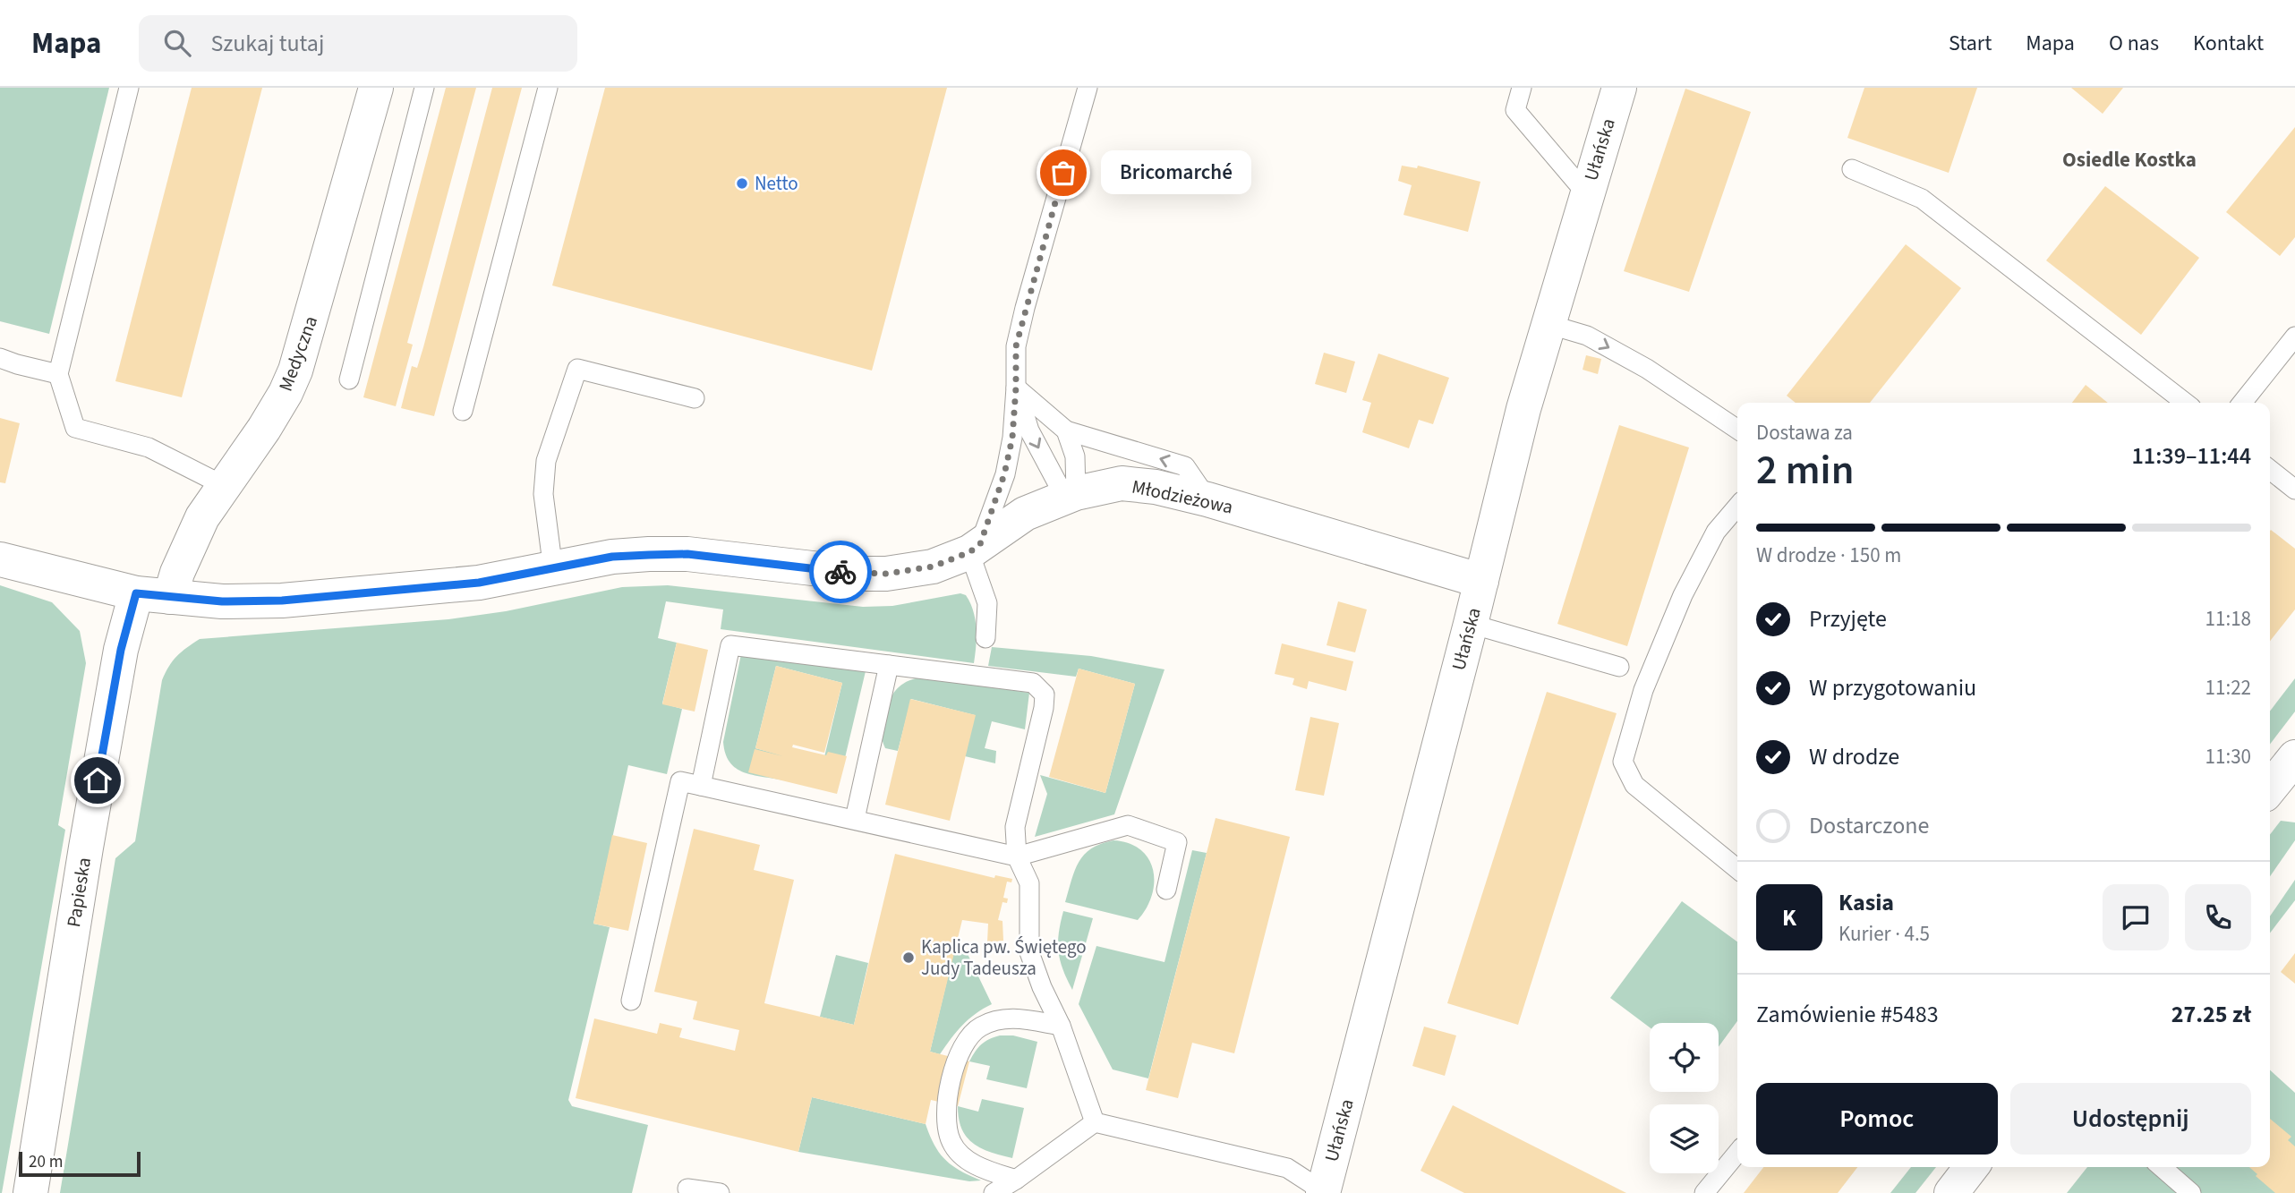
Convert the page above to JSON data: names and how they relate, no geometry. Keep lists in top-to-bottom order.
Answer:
{
  "streets": {
    "street": [
      "Ułańska",
      "Medyczna",
      "Młodzieżowa",
      "Papieska"
    ]
  },
  "crossings": [
    ["Ułańska", "Młodzieżowa"],
    ["Medyczna", "Młodzieżowa"],
    ["Młodzieżowa", "Papieska"]
  ],
  "districts": ["Osiedle Kostka"],
  "places": ["Bricomarché", "Netto", "Kaplica pw. Świętego Judy Tadeusza"],
  "scale_bar": "20 m",
  "page": {
    "header": "Mapa",
    "search": "Szukaj tutaj",
    "nav": [
      "Start",
      "Mapa",
      "O nas",
      "Kontakt"
    ],
    "bubble": "Bricomarché",
    "heading": ["2 min", "Dostawa za", "11:39–11:44"],
    "panel": [
      "Kasia",
      "Kurier · 4.5",
      "Zamówienie #5483",
      "27.25 zł"
    ],
    "bar": "W drodze · 150 m",
    "list": [
      ["Przyjęte", "11:18"],
      ["W przygotowaniu", "11:22"],
      ["W drodze", "11:30"],
      "Dostarczone"
    ],
    "round": "K",
    "buttons": ["Pomoc", "Udostępnij"],
    "scale": "20 m"
  }
}
